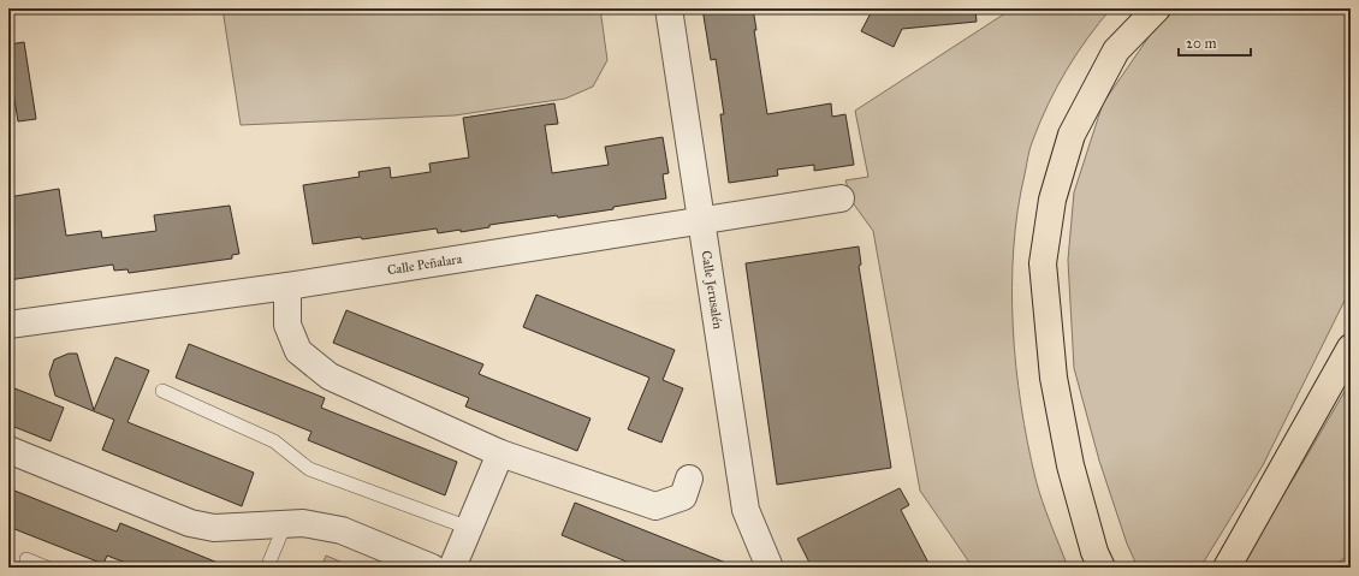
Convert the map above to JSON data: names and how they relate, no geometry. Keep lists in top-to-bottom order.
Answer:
{
  "streets": {
    "street": ["Calle Peñalara", "Calle Jerusalén"]
  },
  "crossings": [
    ["Calle Peñalara", "Calle Jerusalén"]
  ],
  "scale_bar": "20 m"
}
